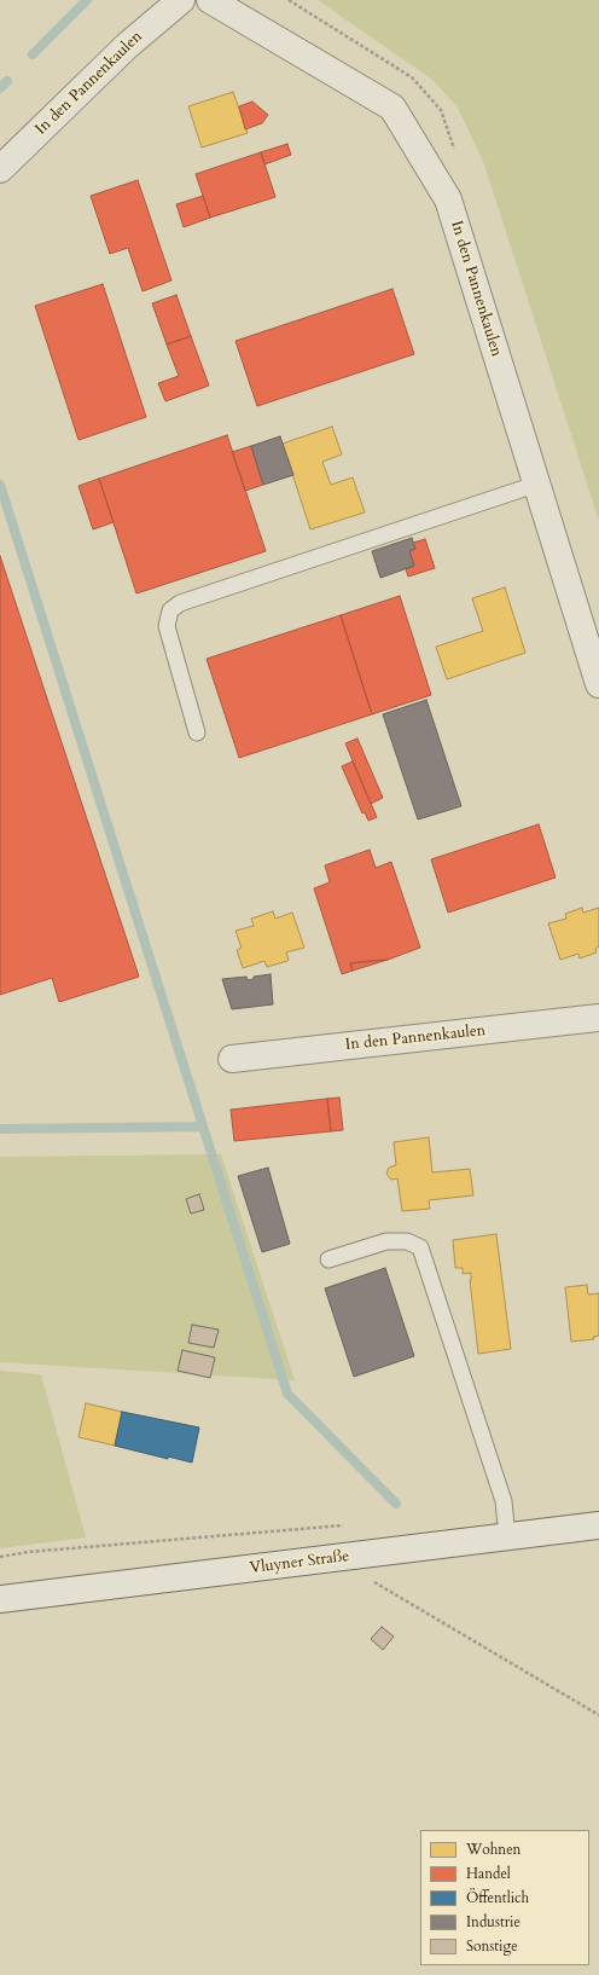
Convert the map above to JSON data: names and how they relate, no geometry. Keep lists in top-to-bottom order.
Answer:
{
  "streets": {
    "street": ["In den Pannenkaulen", "Vluyner Straße"]
  },
  "legend": [
    "Wohnen",
    "Handel",
    "Öffentlich",
    "Industrie",
    "Sonstige"
  ]
}
